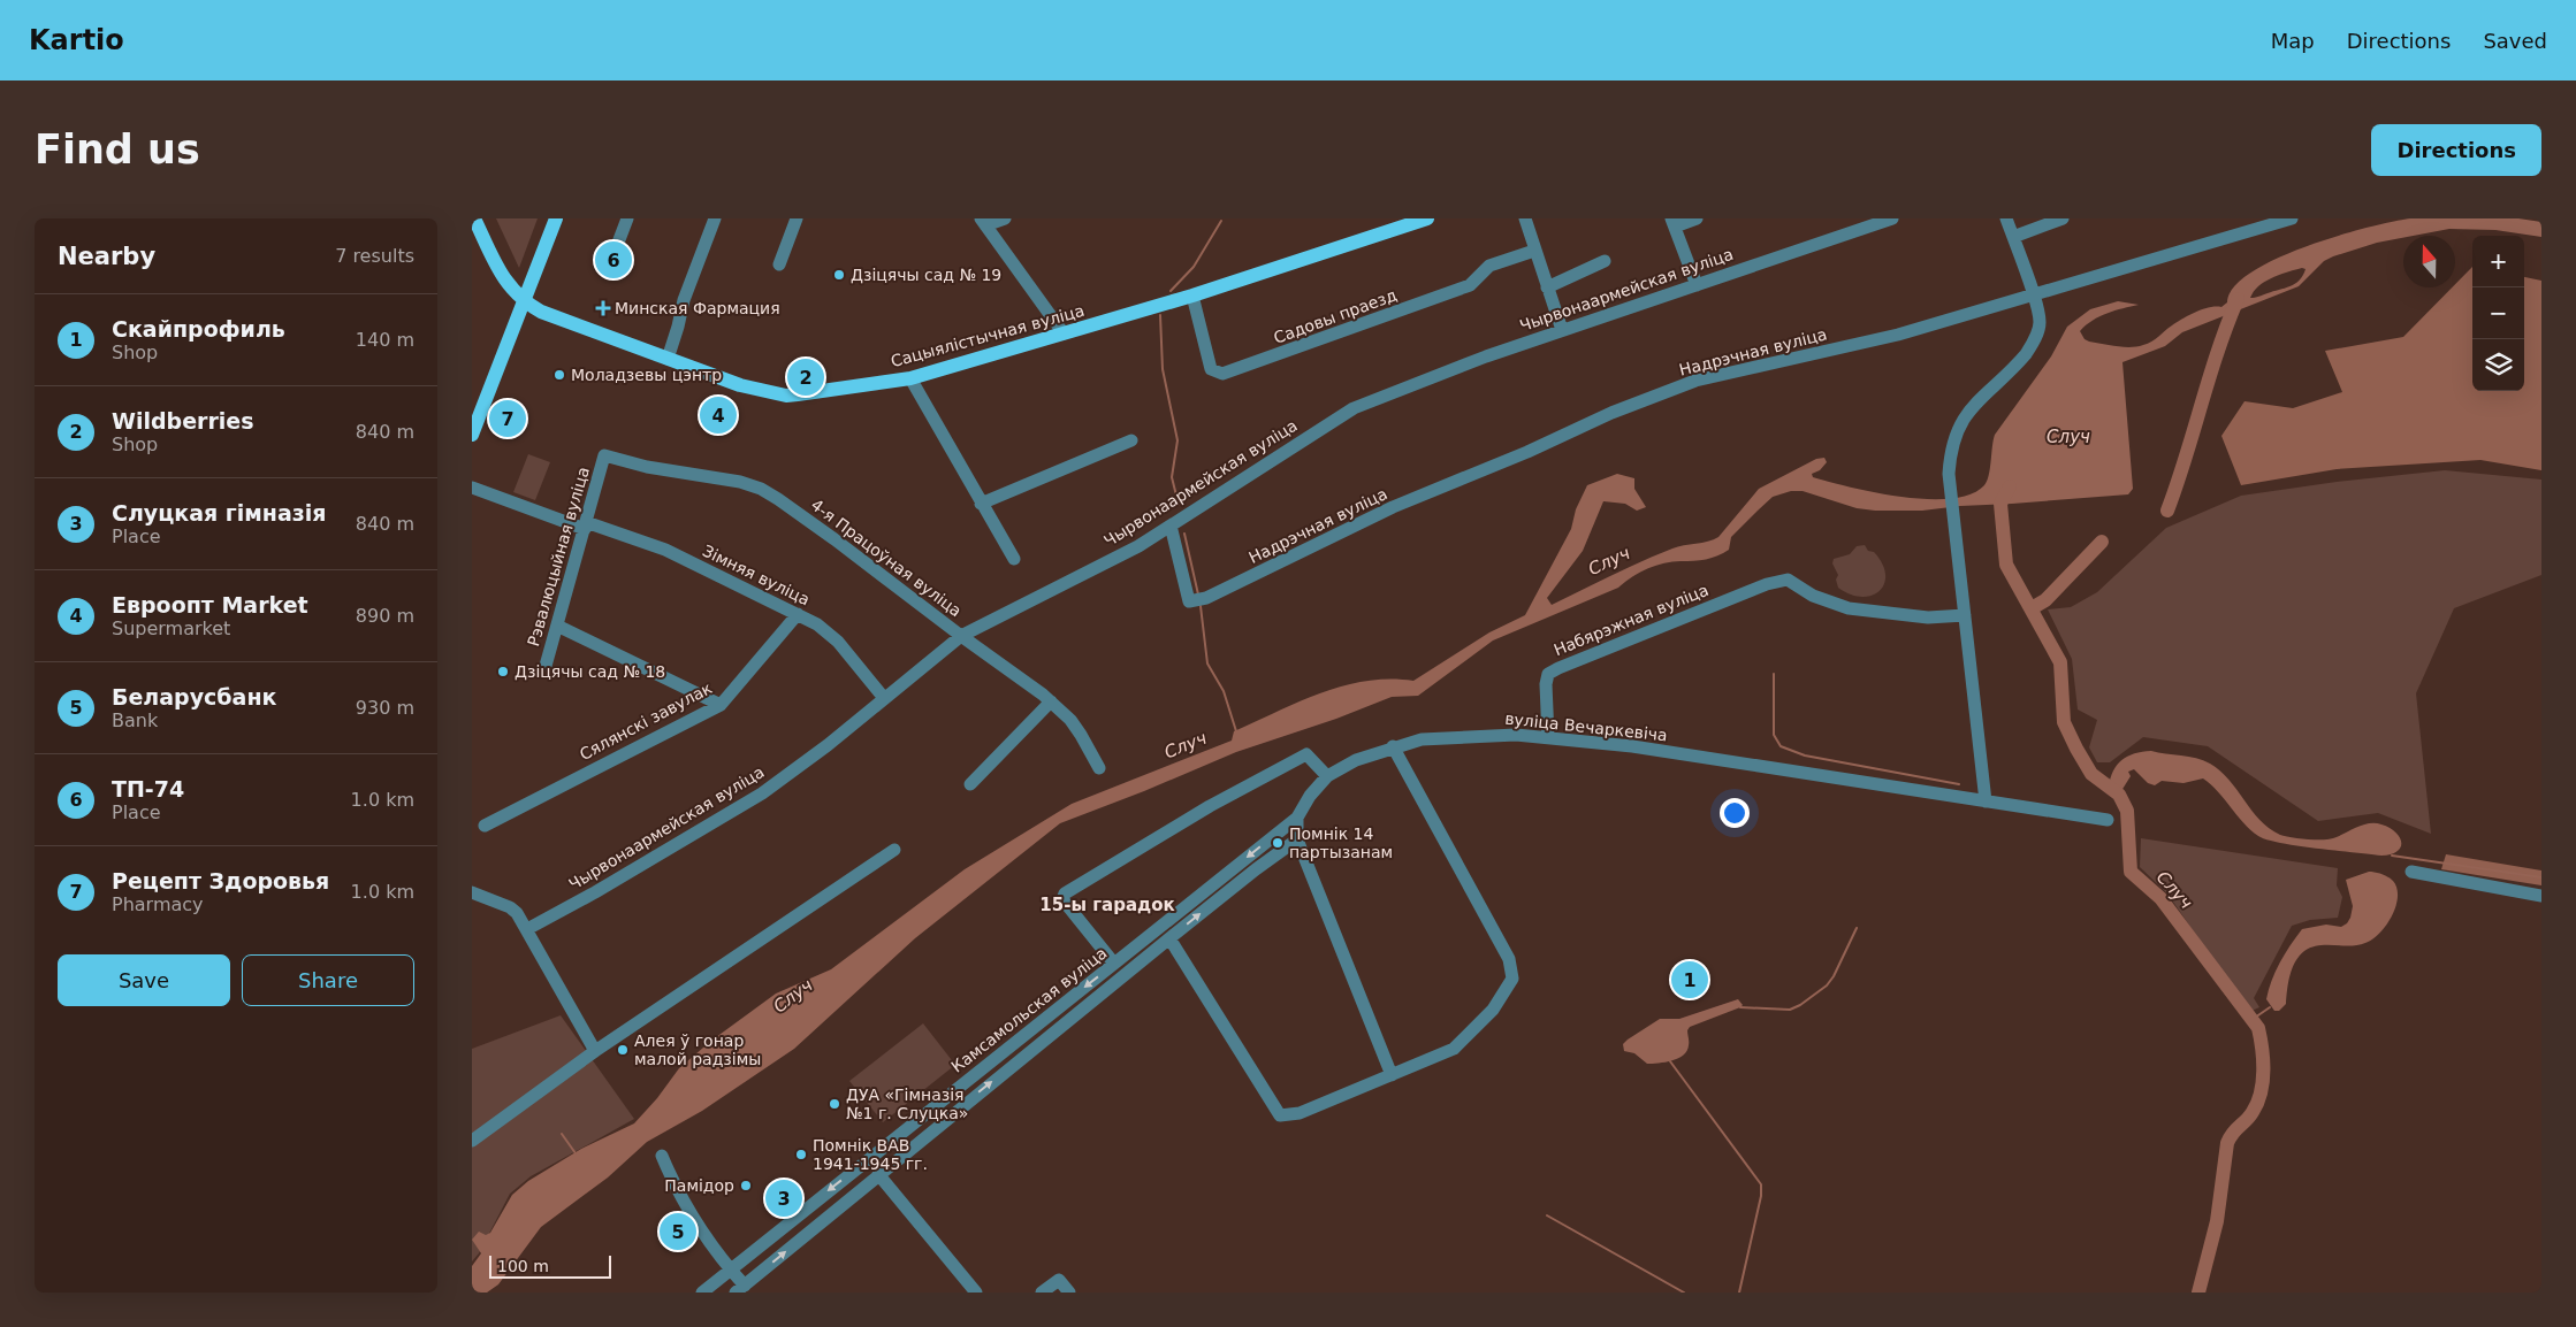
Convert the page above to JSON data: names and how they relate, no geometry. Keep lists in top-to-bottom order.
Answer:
{
  "streets": {
    "main road": ["Сацыялістычная вуліца"],
    "street": [
      "Чырвонаармейская вуліца",
      "Садовы праезд",
      "Надрэчная вуліца",
      "Рэвалюцыйная вуліца",
      "4-я Працоўная вуліца",
      "Зімняя вуліца",
      "Набярэжная вуліца",
      "Сялянскі завулак",
      "вуліца Вечаркевіча",
      "Камсамольская вуліца"
    ]
  },
  "crossings": [
    ["Чырвонаармейская вуліца", "Надрэчная вуліца"],
    ["Чырвонаармейская вуліца", "4-я Працоўная вуліца"],
    ["Чырвонаармейская вуліца", "Зімняя вуліца"],
    ["Садовы праезд", "Сацыялістычная вуліца"],
    ["Рэвалюцыйная вуліца", "4-я Працоўная вуліца"],
    ["Рэвалюцыйная вуліца", "Зімняя вуліца"],
    ["Зімняя вуліца", "Сялянскі завулак"],
    ["Набярэжная вуліца", "вуліца Вечаркевіча"]
  ],
  "districts": ["15-ы гарадок"],
  "water": ["Случ"],
  "places": {
    "other": [
      "Дзіцячы сад № 19",
      "Моладзевы цэнтр",
      "Дзіцячы сад № 18",
      "Помнік 14 партызанам",
      "Алея ў гонар малой радзімы",
      "ДУА «Гімназія №1 г. Слуцка»",
      "Помнік ВАВ 1941-1945 гг.",
      "Памідор"
    ],
    "health": ["Минская Фармация"]
  },
  "scale_bar": "100 m",
  "north": "top",
  "page": {
    "header": "Kartio",
    "nav": ["Map", "Directions", "Saved"],
    "buttons": [
      "Directions",
      ["Save", "Share"]
    ],
    "title": "Find us",
    "heading": ["Nearby", "7 results"],
    "map_buttons": ["+", "−"],
    "pins": [
      "6",
      "2",
      "4",
      "7",
      "1",
      "3",
      "5"
    ],
    "list": [
      {
        "mark": "1",
        "name": "Скайпрофиль",
        "note": "Shop",
        "value": "140 m"
      },
      {
        "mark": "2",
        "name": "Wildberries",
        "note": "Shop",
        "value": "840 m"
      },
      {
        "mark": "3",
        "name": "Слуцкая гімназія",
        "note": "Place",
        "value": "840 m"
      },
      {
        "mark": "4",
        "name": "Евроопт Market",
        "note": "Supermarket",
        "value": "890 m"
      },
      {
        "mark": "5",
        "name": "Беларусбанк",
        "note": "Bank",
        "value": "930 m"
      },
      {
        "mark": "6",
        "name": "ТП-74",
        "note": "Place",
        "value": "1.0 km"
      },
      {
        "mark": "7",
        "name": "Рецепт Здоровья",
        "note": "Pharmacy",
        "value": "1.0 km"
      }
    ],
    "scale": "100 m"
  }
}
